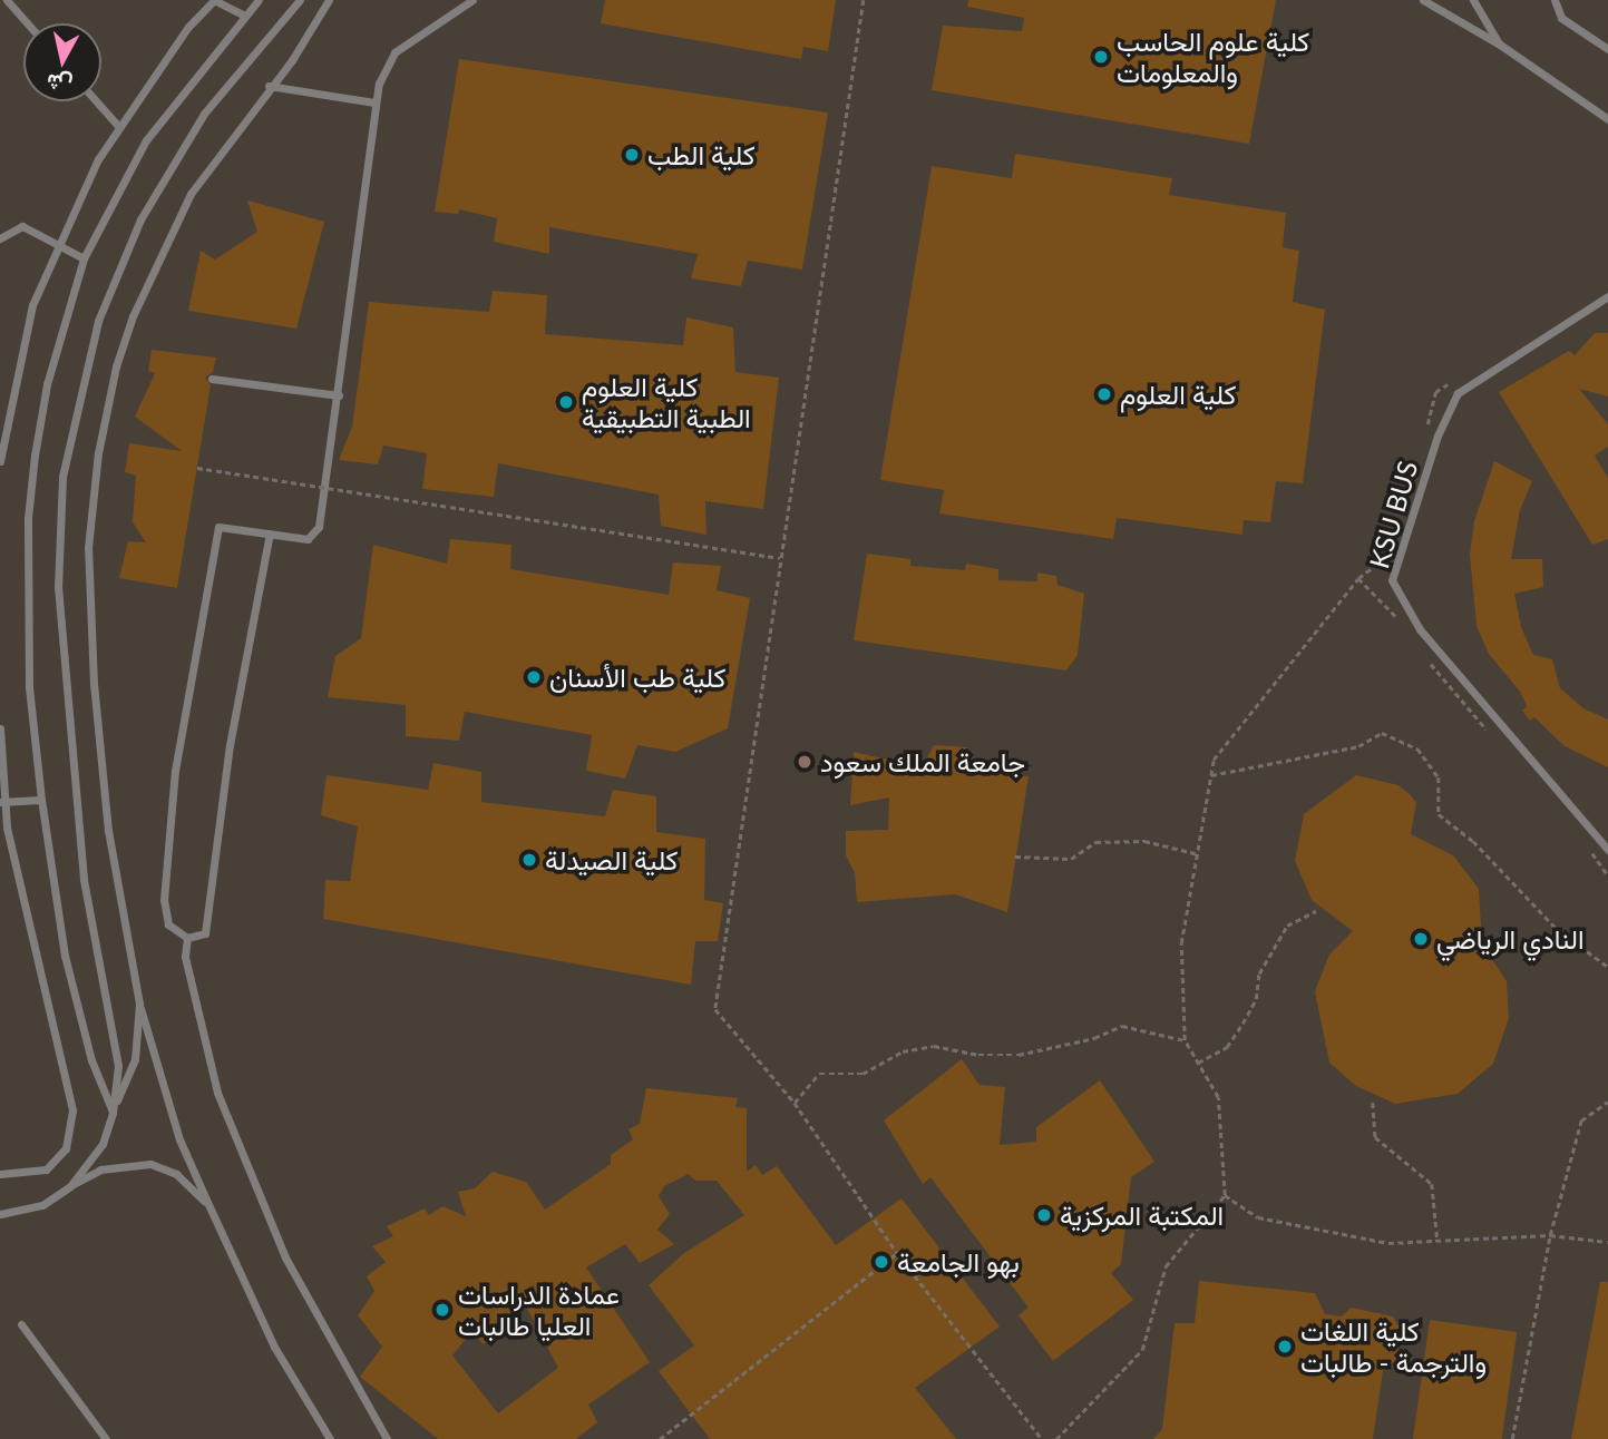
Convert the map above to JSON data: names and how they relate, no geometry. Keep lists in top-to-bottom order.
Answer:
{
  "streets": {
    "lane": ["KSU BUS"]
  },
  "places": [
    "كلية علوم الحاسب والمعلومات",
    "كلية الطب",
    "كلية العلوم",
    "كلية العلوم الطبية التطبيقية",
    "كلية طب الأسنان",
    "جامعة الملك سعود",
    "كلية الصيدلة",
    "النادي الرياضي",
    "المكتبة المركزية",
    "بهو الجامعة",
    "عمادة الدراسات العليا طالبات",
    "كلية اللغات والترجمة - طالبات"
  ],
  "north": "bottom"
}
